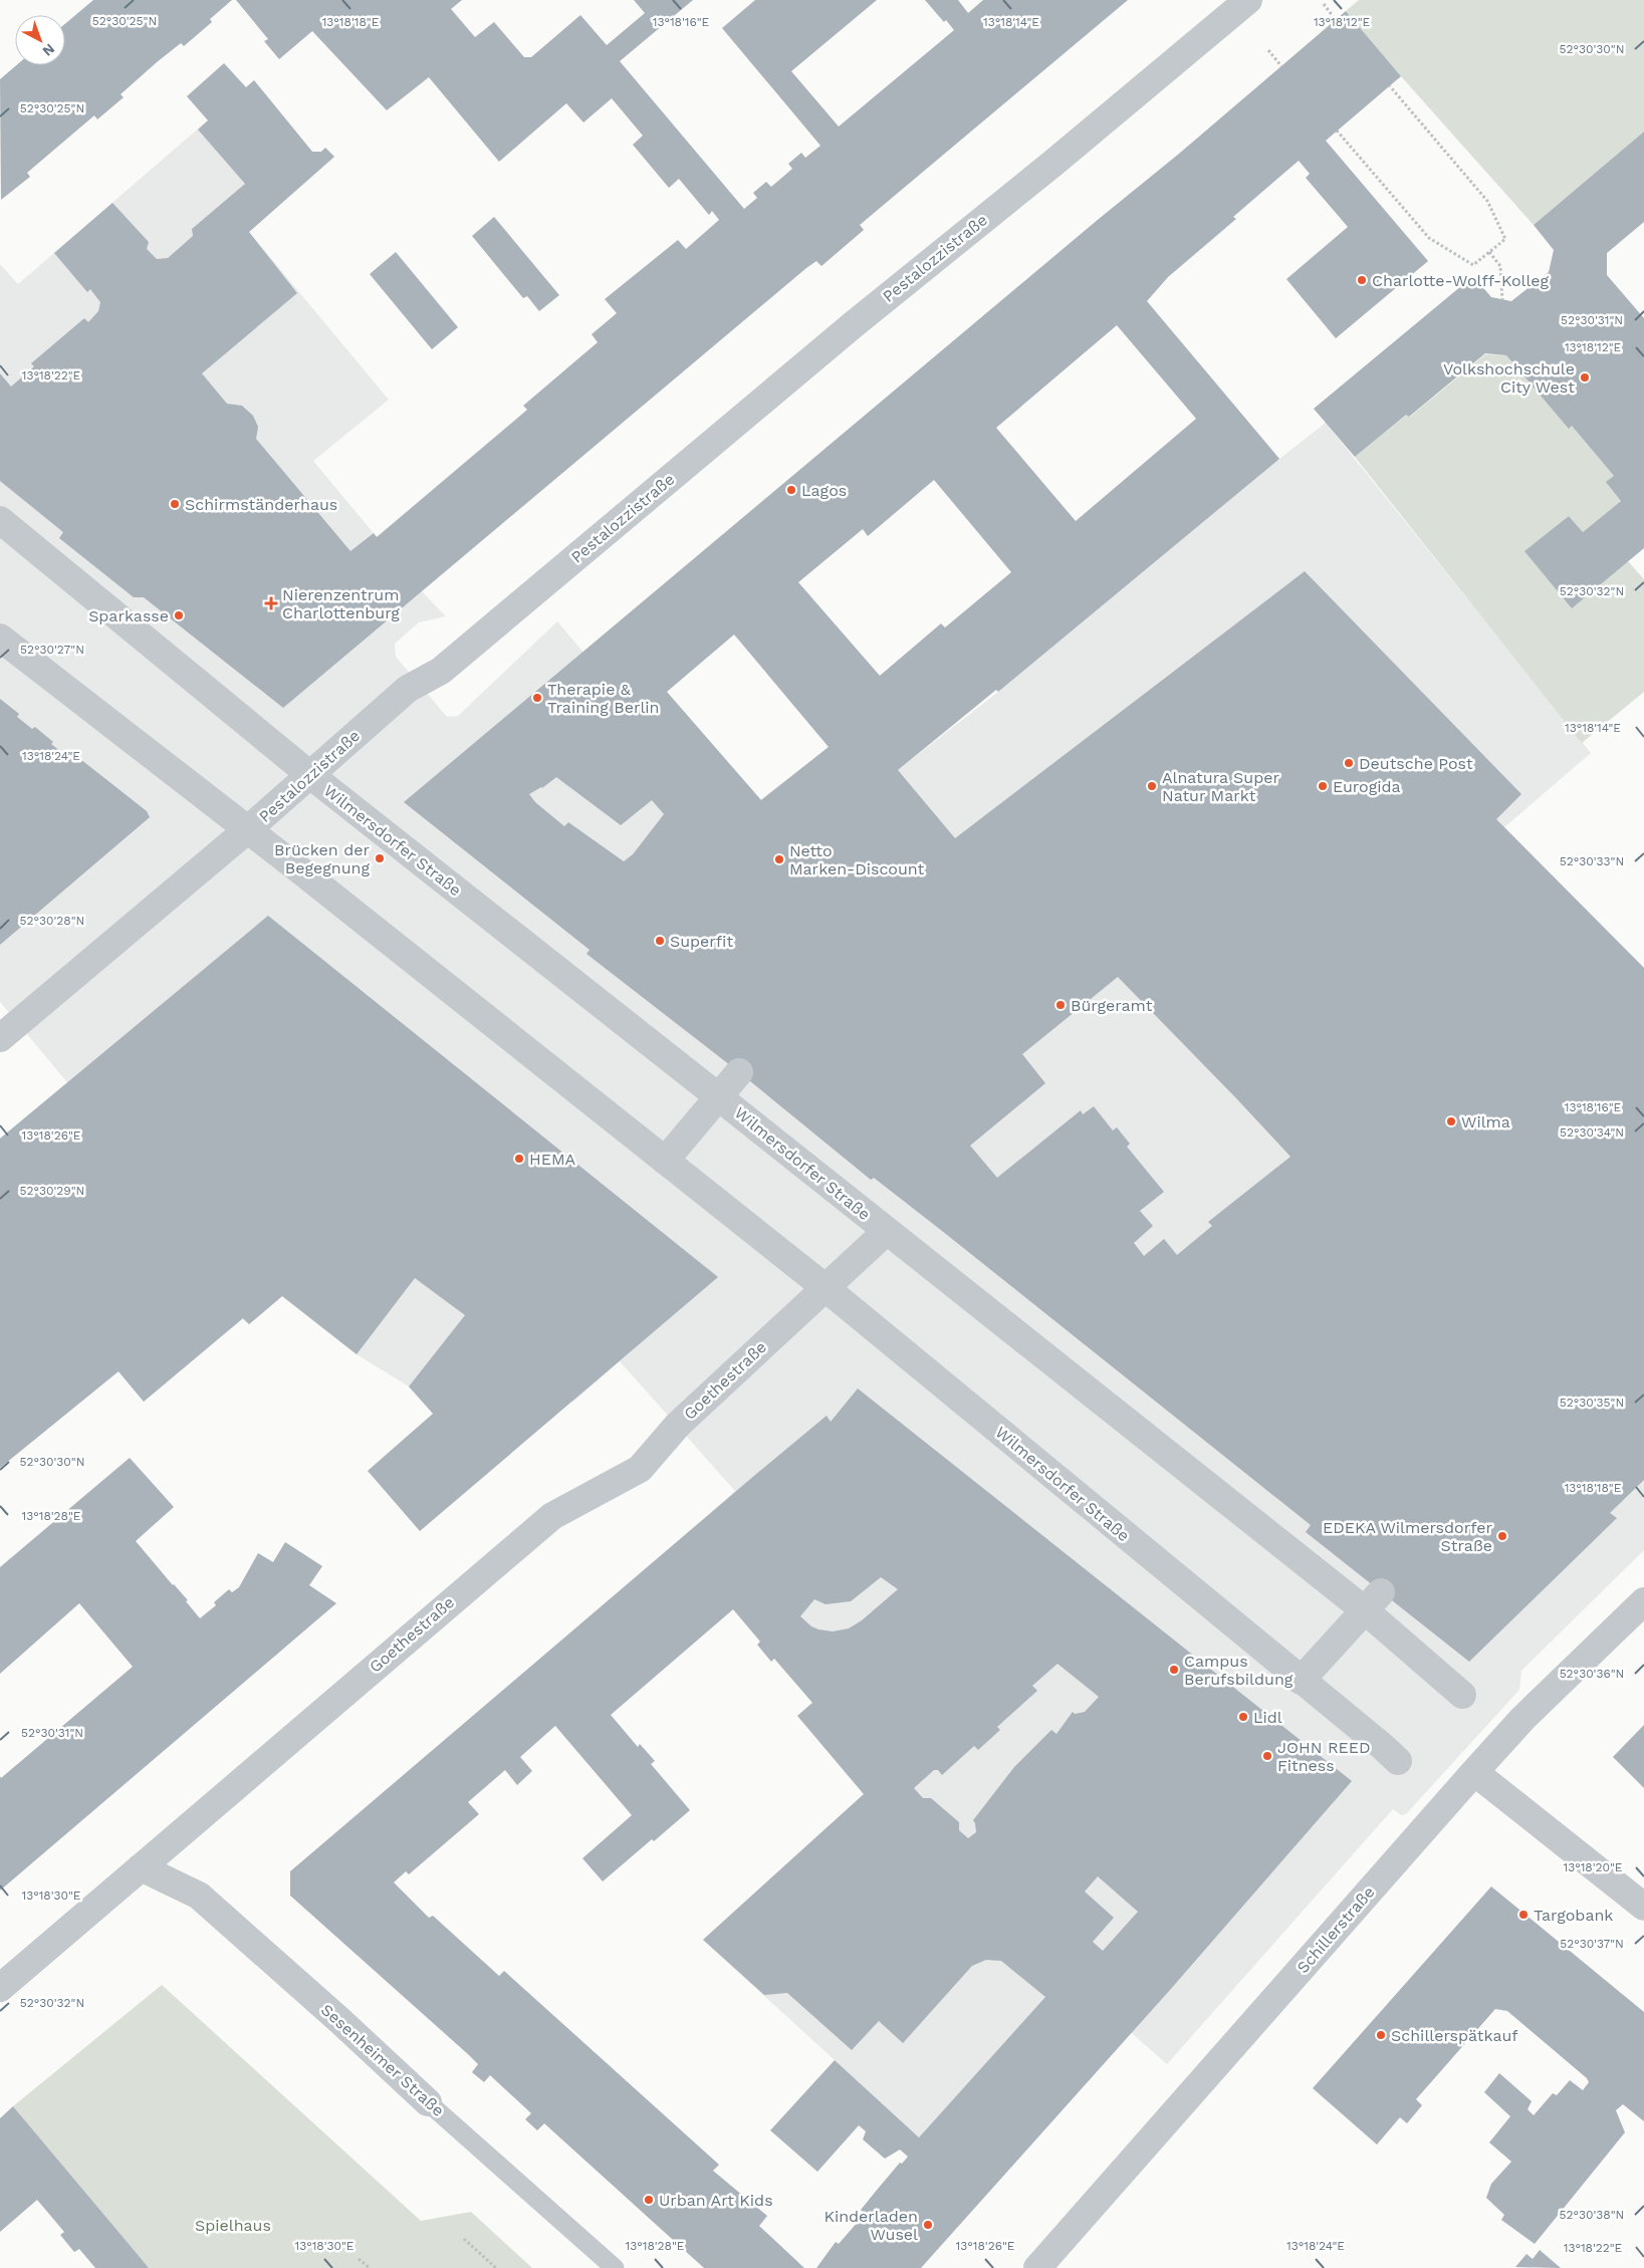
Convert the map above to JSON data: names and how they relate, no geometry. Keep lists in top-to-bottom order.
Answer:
{
  "streets": {
    "street": [
      "Pestalozzistraße",
      "Wilmersdorfer Straße",
      "Goethestraße",
      "Schillerstraße",
      "Sesenheimer Straße"
    ]
  },
  "crossings": [
    ["Pestalozzistraße", "Wilmersdorfer Straße"],
    ["Wilmersdorfer Straße", "Goethestraße"],
    ["Goethestraße", "Sesenheimer Straße"]
  ],
  "parks": ["Spielhaus"],
  "places": {
    "other": [
      "Charlotte-Wolff-Kolleg",
      "Volkshochschule City West",
      "Lagos",
      "Schirmständerhaus",
      "Sparkasse",
      "Therapie & Training Berlin",
      "Deutsche Post",
      "Alnatura Super Natur Markt",
      "Eurogida",
      "Brücken der Begegnung",
      "Netto Marken-Discount",
      "Superfit",
      "Bürgeramt",
      "Wilma",
      "HEMA",
      "EDEKA Wilmersdorfer Straße",
      "Campus Berufsbildung",
      "Lidl",
      "JOHN REED Fitness",
      "Targobank",
      "Schillerspätkauf",
      "Urban Art Kids",
      "Kinderladen Wusel"
    ],
    "health": ["Nierenzentrum Charlottenburg"]
  },
  "north": "bottom right",
  "coordinates": [
    "52°30'25\"N",
    "13°18'18\"E",
    "13°18'16\"E",
    "13°18'14\"E",
    "13°18'12\"E",
    "52°30'30\"N",
    "52°30'31\"N",
    "13°18'22\"E",
    "52°30'32\"N",
    "52°30'27\"N",
    "13°18'24\"E",
    "52°30'33\"N",
    "52°30'28\"N",
    "52°30'34\"N",
    "13°18'26\"E",
    "52°30'29\"N",
    "52°30'35\"N",
    "13°18'28\"E",
    "52°30'36\"N",
    "13°18'20\"E",
    "13°18'30\"E",
    "52°30'37\"N",
    "52°30'38\"N"
  ]
}
